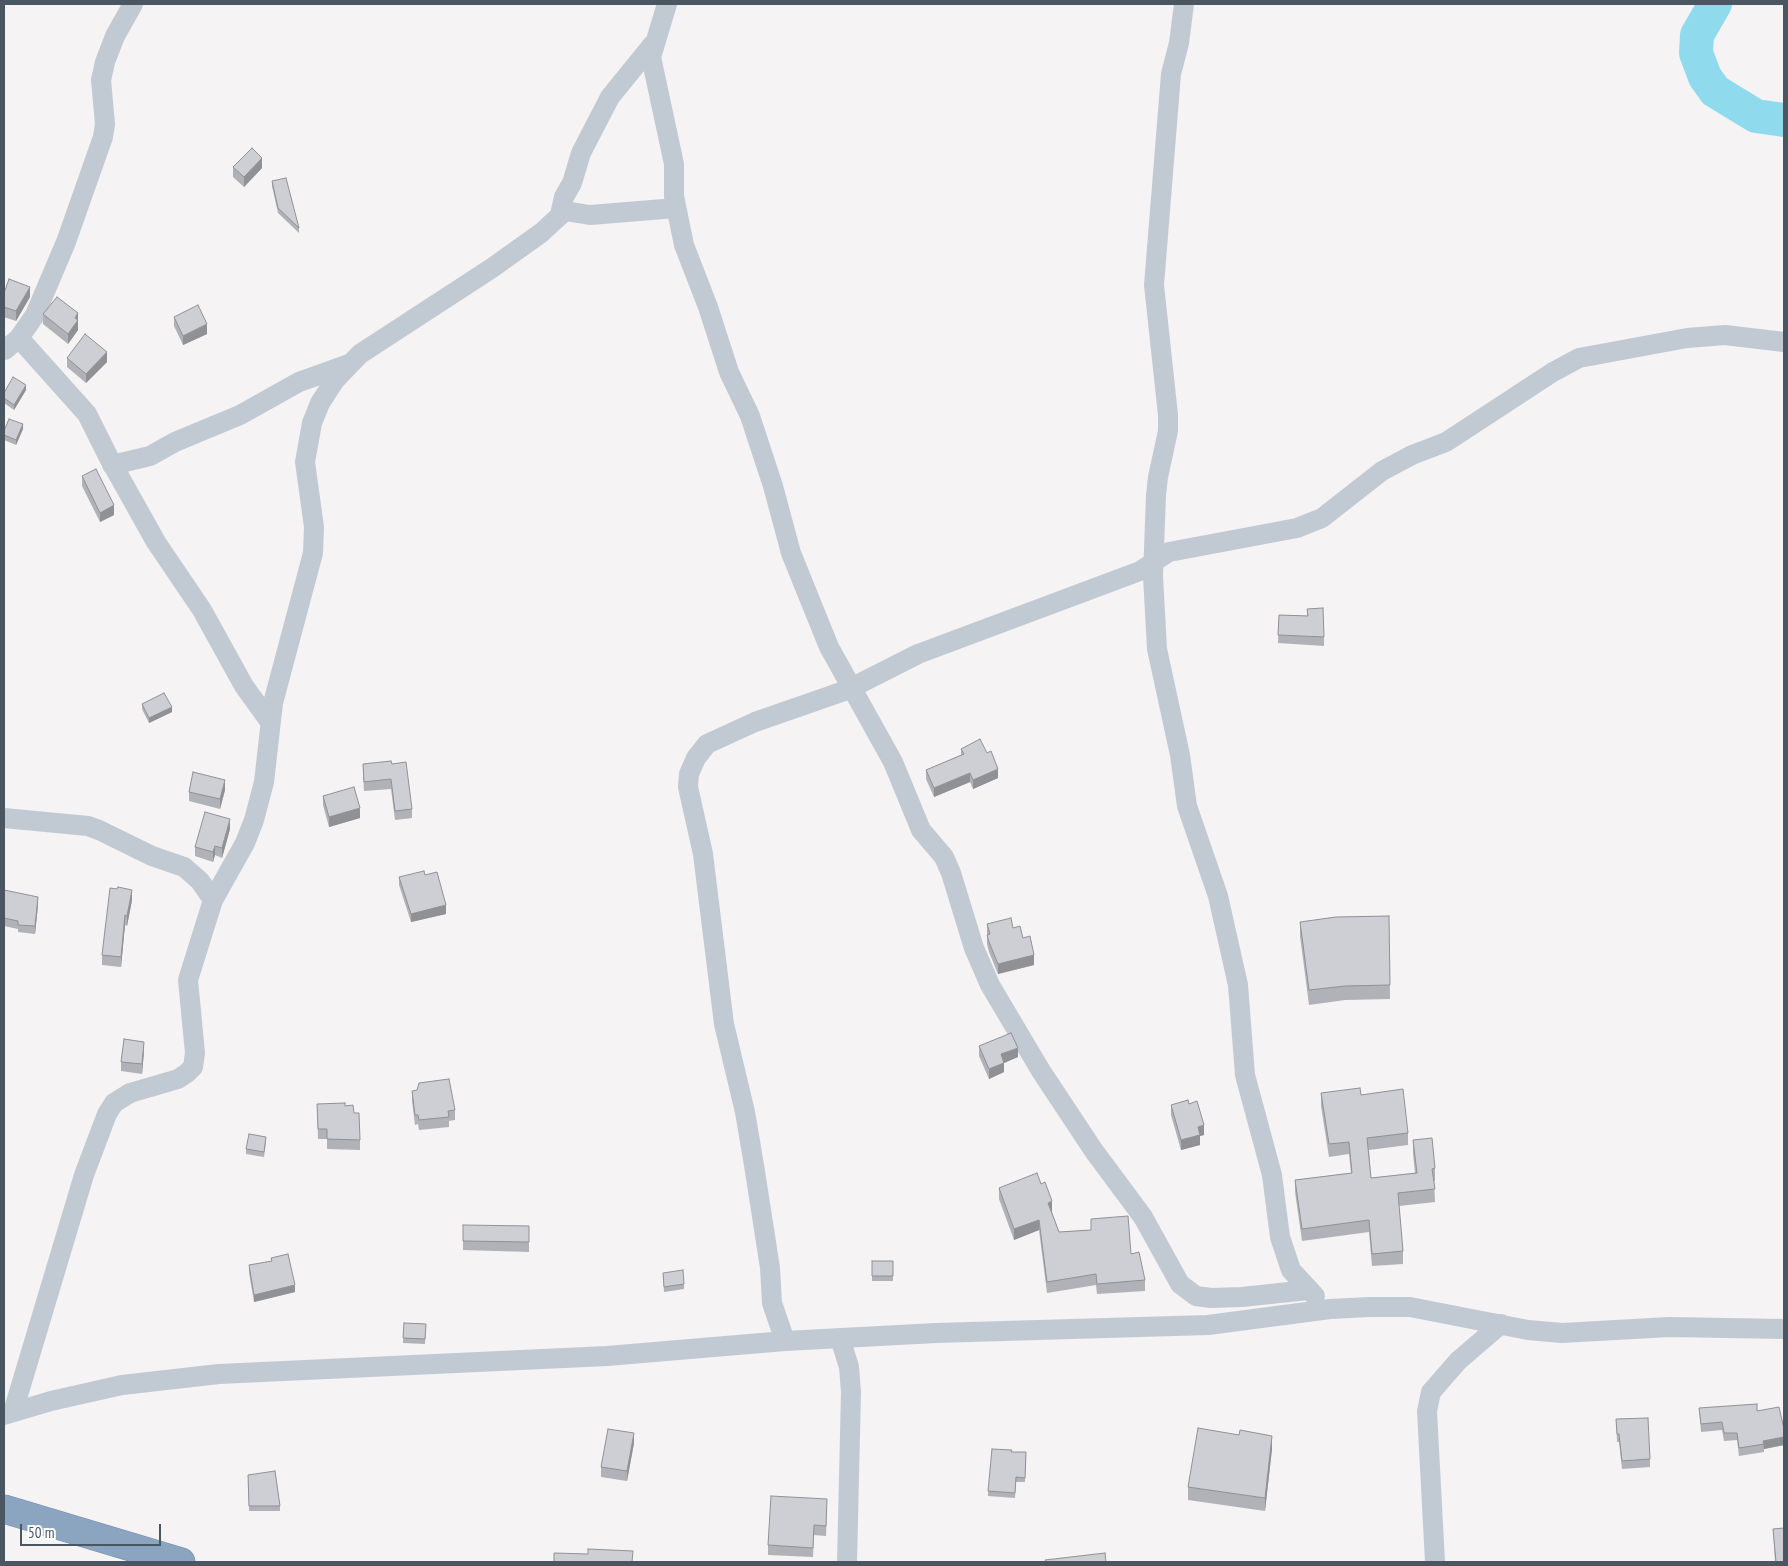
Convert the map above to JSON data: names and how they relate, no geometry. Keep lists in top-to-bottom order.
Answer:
{
  "scale_bar": "50 m"
}
